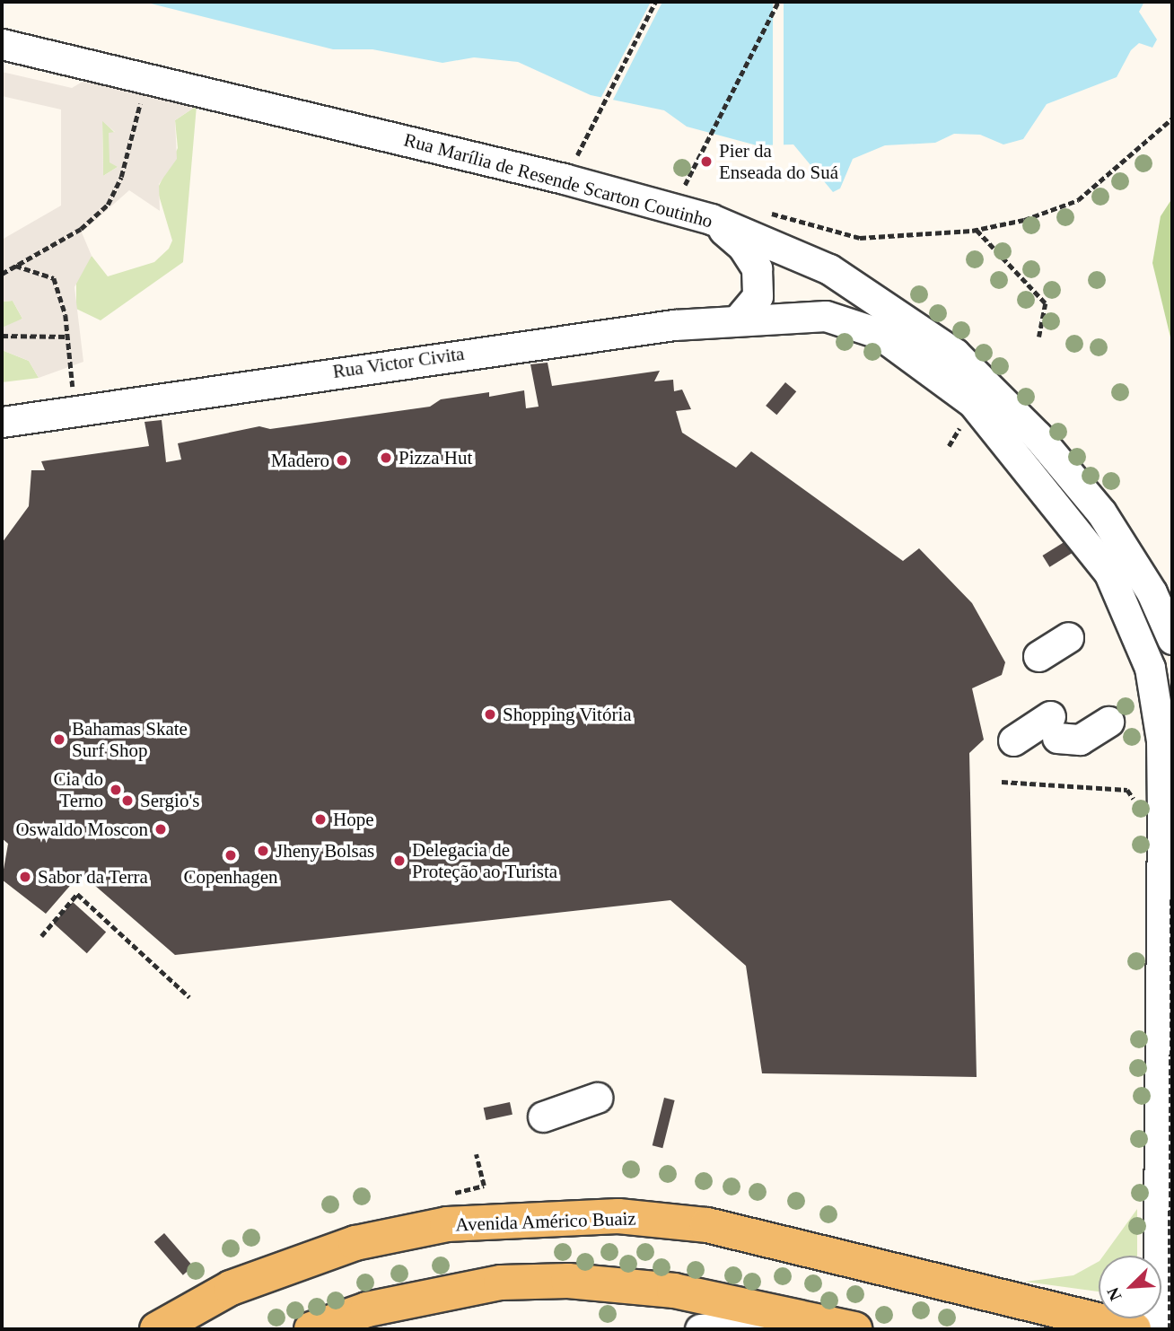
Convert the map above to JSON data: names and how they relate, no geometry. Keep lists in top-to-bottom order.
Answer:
{
  "streets": {
    "main road": ["Avenida Américo Buaiz"],
    "street": ["Rua Marília de Resende Scarton Coutinho", "Rua Victor Civita"]
  },
  "places": [
    "Pier da Enseada do Suá",
    "Pizza Hut",
    "Madero",
    "Shopping Vitória",
    "Bahamas Skate Surf Shop",
    "Cia do Terno",
    "Sergio's",
    "Hope",
    "Oswaldo Moscon",
    "Jheny Bolsas",
    "Copenhagen",
    "Delegacia de Proteção ao Turista",
    "Sabor da Terra"
  ],
  "north": "bottom left"
}
